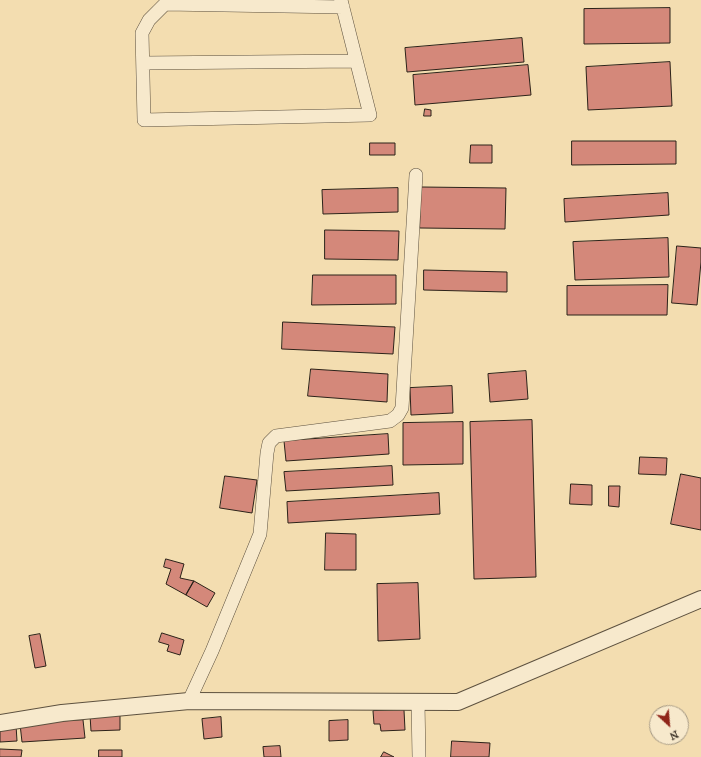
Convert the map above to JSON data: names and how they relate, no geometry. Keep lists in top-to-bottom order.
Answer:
{
  "north": "bottom right"
}
